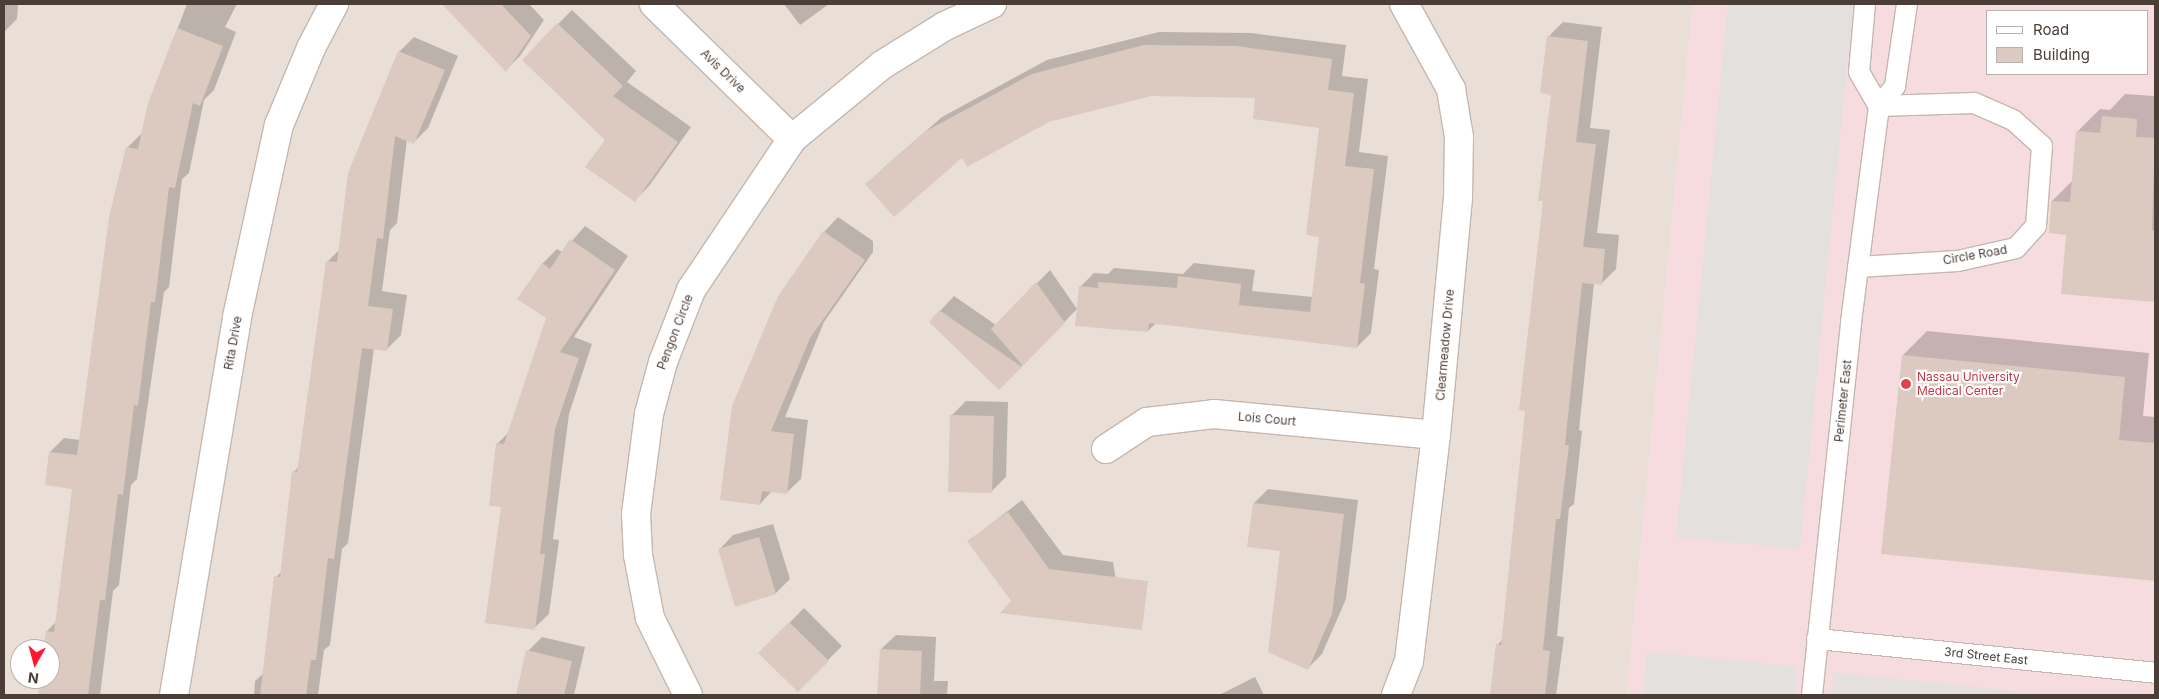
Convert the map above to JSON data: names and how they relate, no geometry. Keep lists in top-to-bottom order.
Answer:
{
  "streets": {
    "street": [
      "Avis Drive",
      "Pengon Circle",
      "Rita Drive",
      "Clearmeadow Drive",
      "Lois Court"
    ],
    "lane": ["Circle Road", "Perimeter East", "3rd Street East"]
  },
  "crossings": [
    ["Avis Drive", "Pengon Circle"],
    ["Circle Road", "Perimeter East"],
    ["Clearmeadow Drive", "Lois Court"],
    ["Perimeter East", "3rd Street East"]
  ],
  "places": ["Nassau University Medical Center"],
  "legend": ["Road", "Building"],
  "north": "bottom"
}
